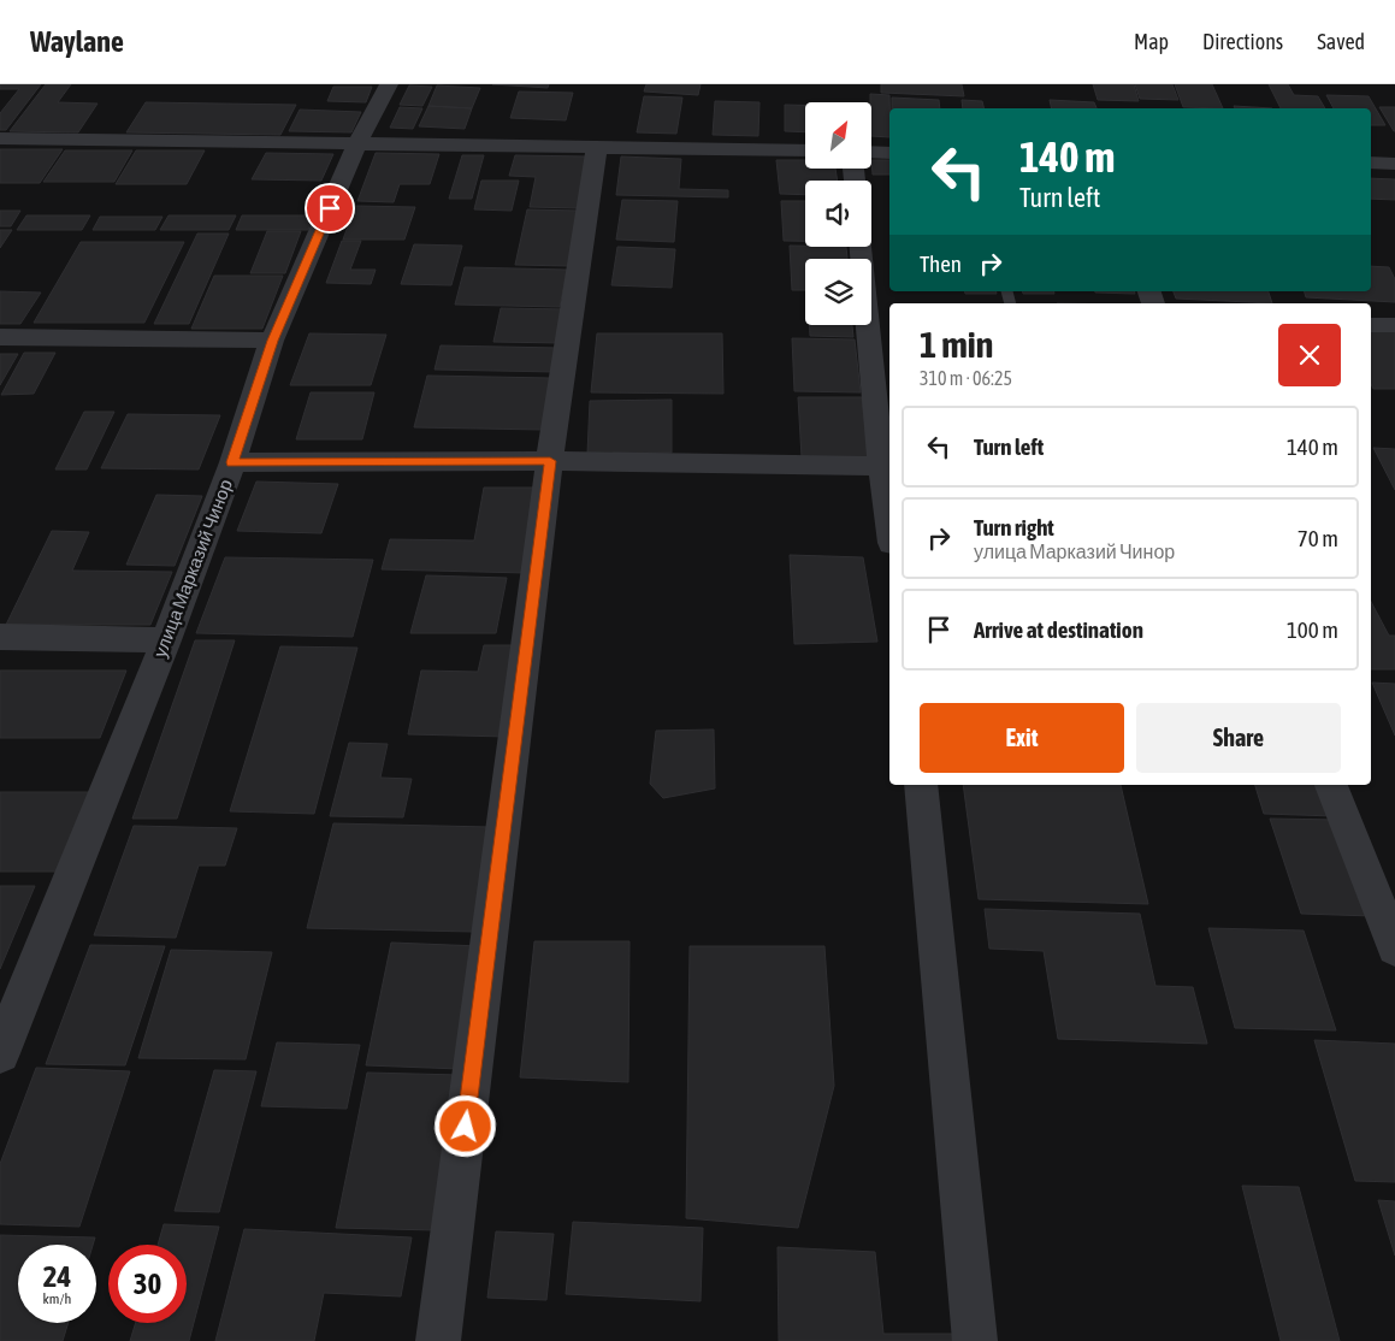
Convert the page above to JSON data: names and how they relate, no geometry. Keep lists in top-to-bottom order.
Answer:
{
  "streets": {
    "street": ["улица Марказий Чинор"]
  },
  "north": "top right",
  "page": {
    "header": "Waylane",
    "nav": ["Map", "Directions", "Saved"],
    "turn": ["140 m", "Turn left"],
    "then": "Then",
    "heading": ["1 min", "310 m · 06:25"],
    "list": [
      {
        "name": "Turn left",
        "value": "140 m"
      },
      {
        "name": "Turn right",
        "note": "улица Марказий Чинор",
        "value": "70 m"
      },
      {
        "name": "Arrive at destination",
        "value": "100 m"
      }
    ],
    "buttons": ["Exit", "Share"],
    "speed": "24 km/h",
    "limit": "30"
  }
}
